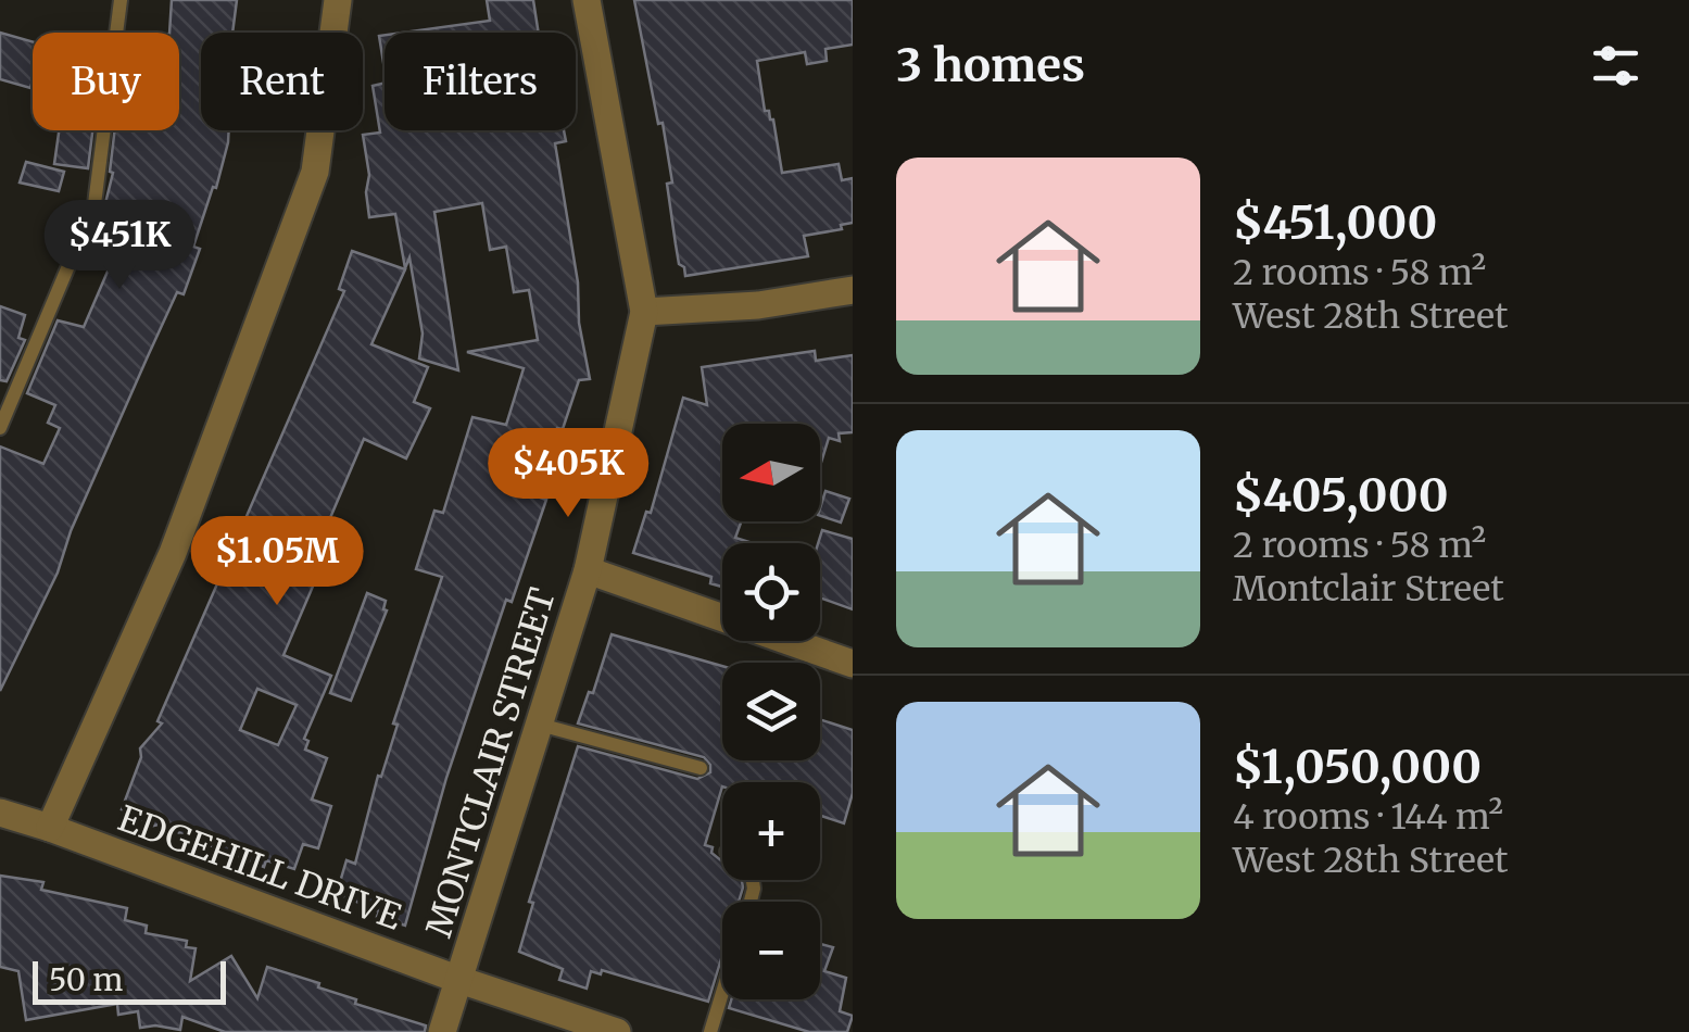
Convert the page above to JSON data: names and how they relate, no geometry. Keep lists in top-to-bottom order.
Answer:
{
  "streets": {
    "street": ["MONTCLAIR STREET", "EDGEHILL DRIVE"]
  },
  "crossings": [
    ["MONTCLAIR STREET", "EDGEHILL DRIVE"]
  ],
  "scale_bar": "50 m",
  "north": "left",
  "page": {
    "heading": "3 homes",
    "chip": ["Buy", "Rent", "Filters"],
    "list": [
      {
        "name": "$451,000",
        "note": "2 rooms · 58 m² · West 28th Street"
      },
      {
        "name": "$405,000",
        "note": "2 rooms · 58 m² · Montclair Street"
      },
      {
        "name": "$1,050,000",
        "note": "4 rooms · 144 m² · West 28th Street"
      }
    ],
    "price": ["$451K", "$405K", "$1.05M"],
    "map_buttons": ["+", "−"],
    "scale": "50 m"
  }
}
